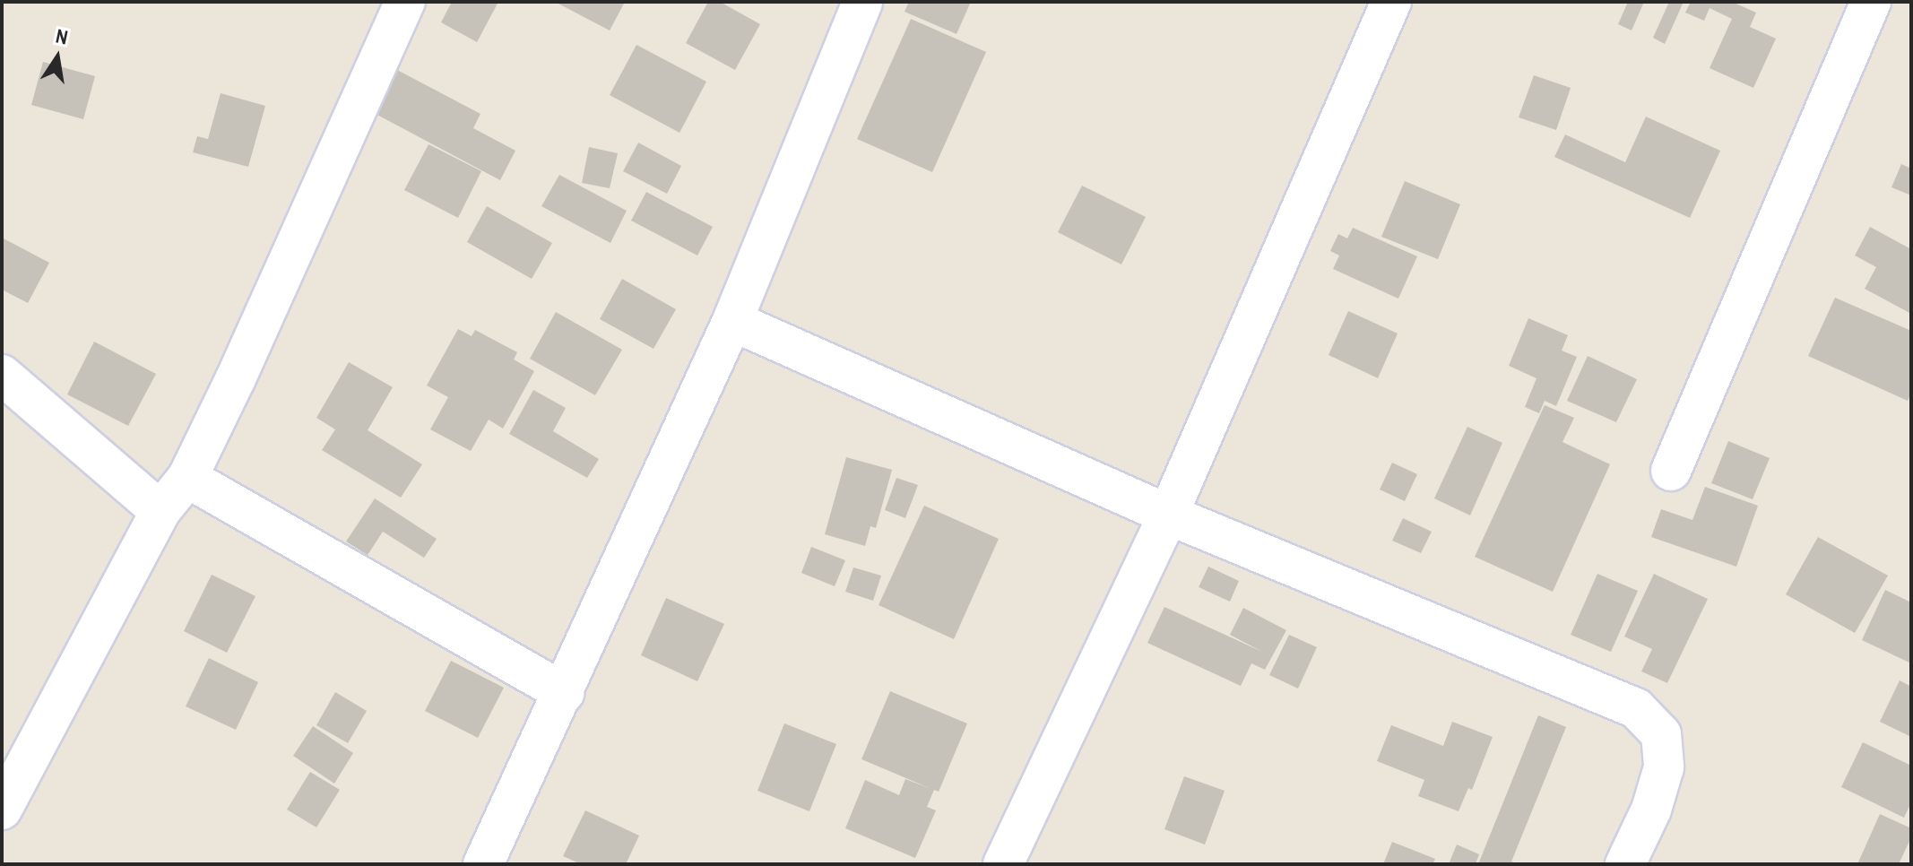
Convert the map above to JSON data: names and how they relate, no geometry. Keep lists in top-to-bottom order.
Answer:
{
  "north": "top"
}
